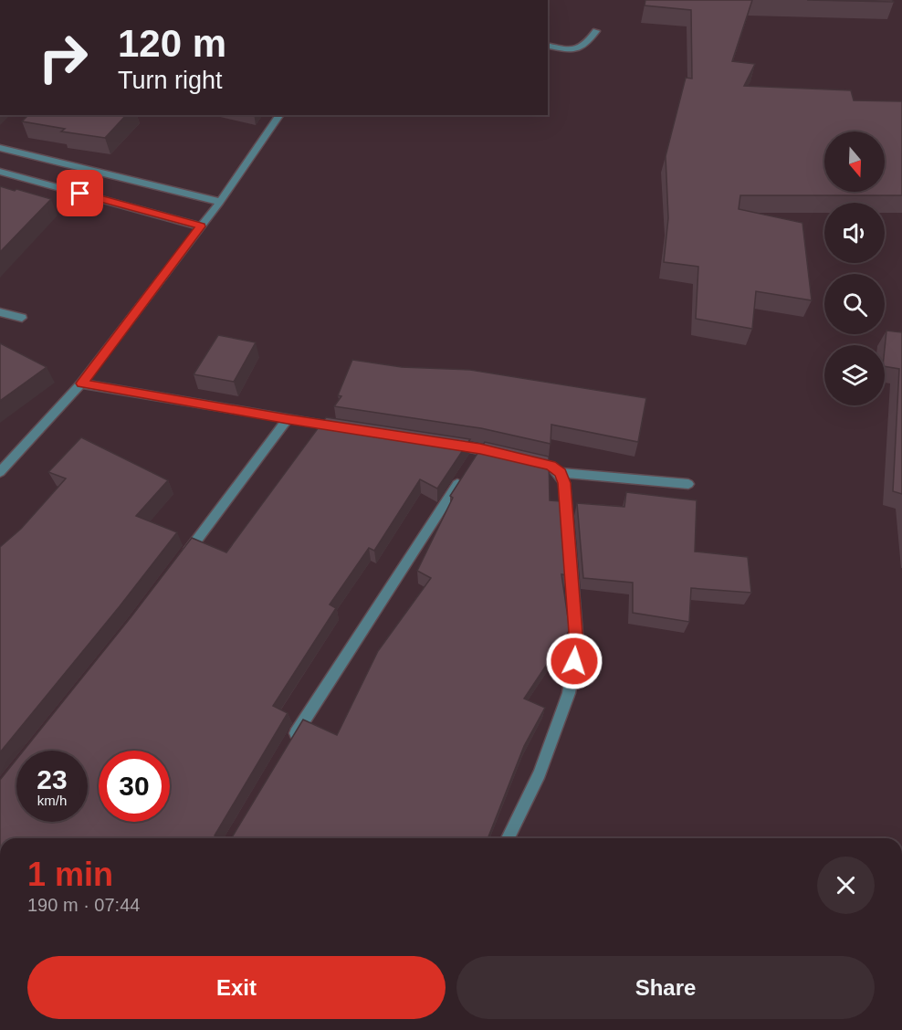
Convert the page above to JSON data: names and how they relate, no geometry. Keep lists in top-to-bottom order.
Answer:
{
  "north": "bottom",
  "page": {
    "turn": ["120 m", "Turn right"],
    "speed": "23 km/h",
    "limit": "30",
    "heading": ["1 min", "190 m · 07:44"],
    "buttons": ["Exit", "Share"]
  }
}
